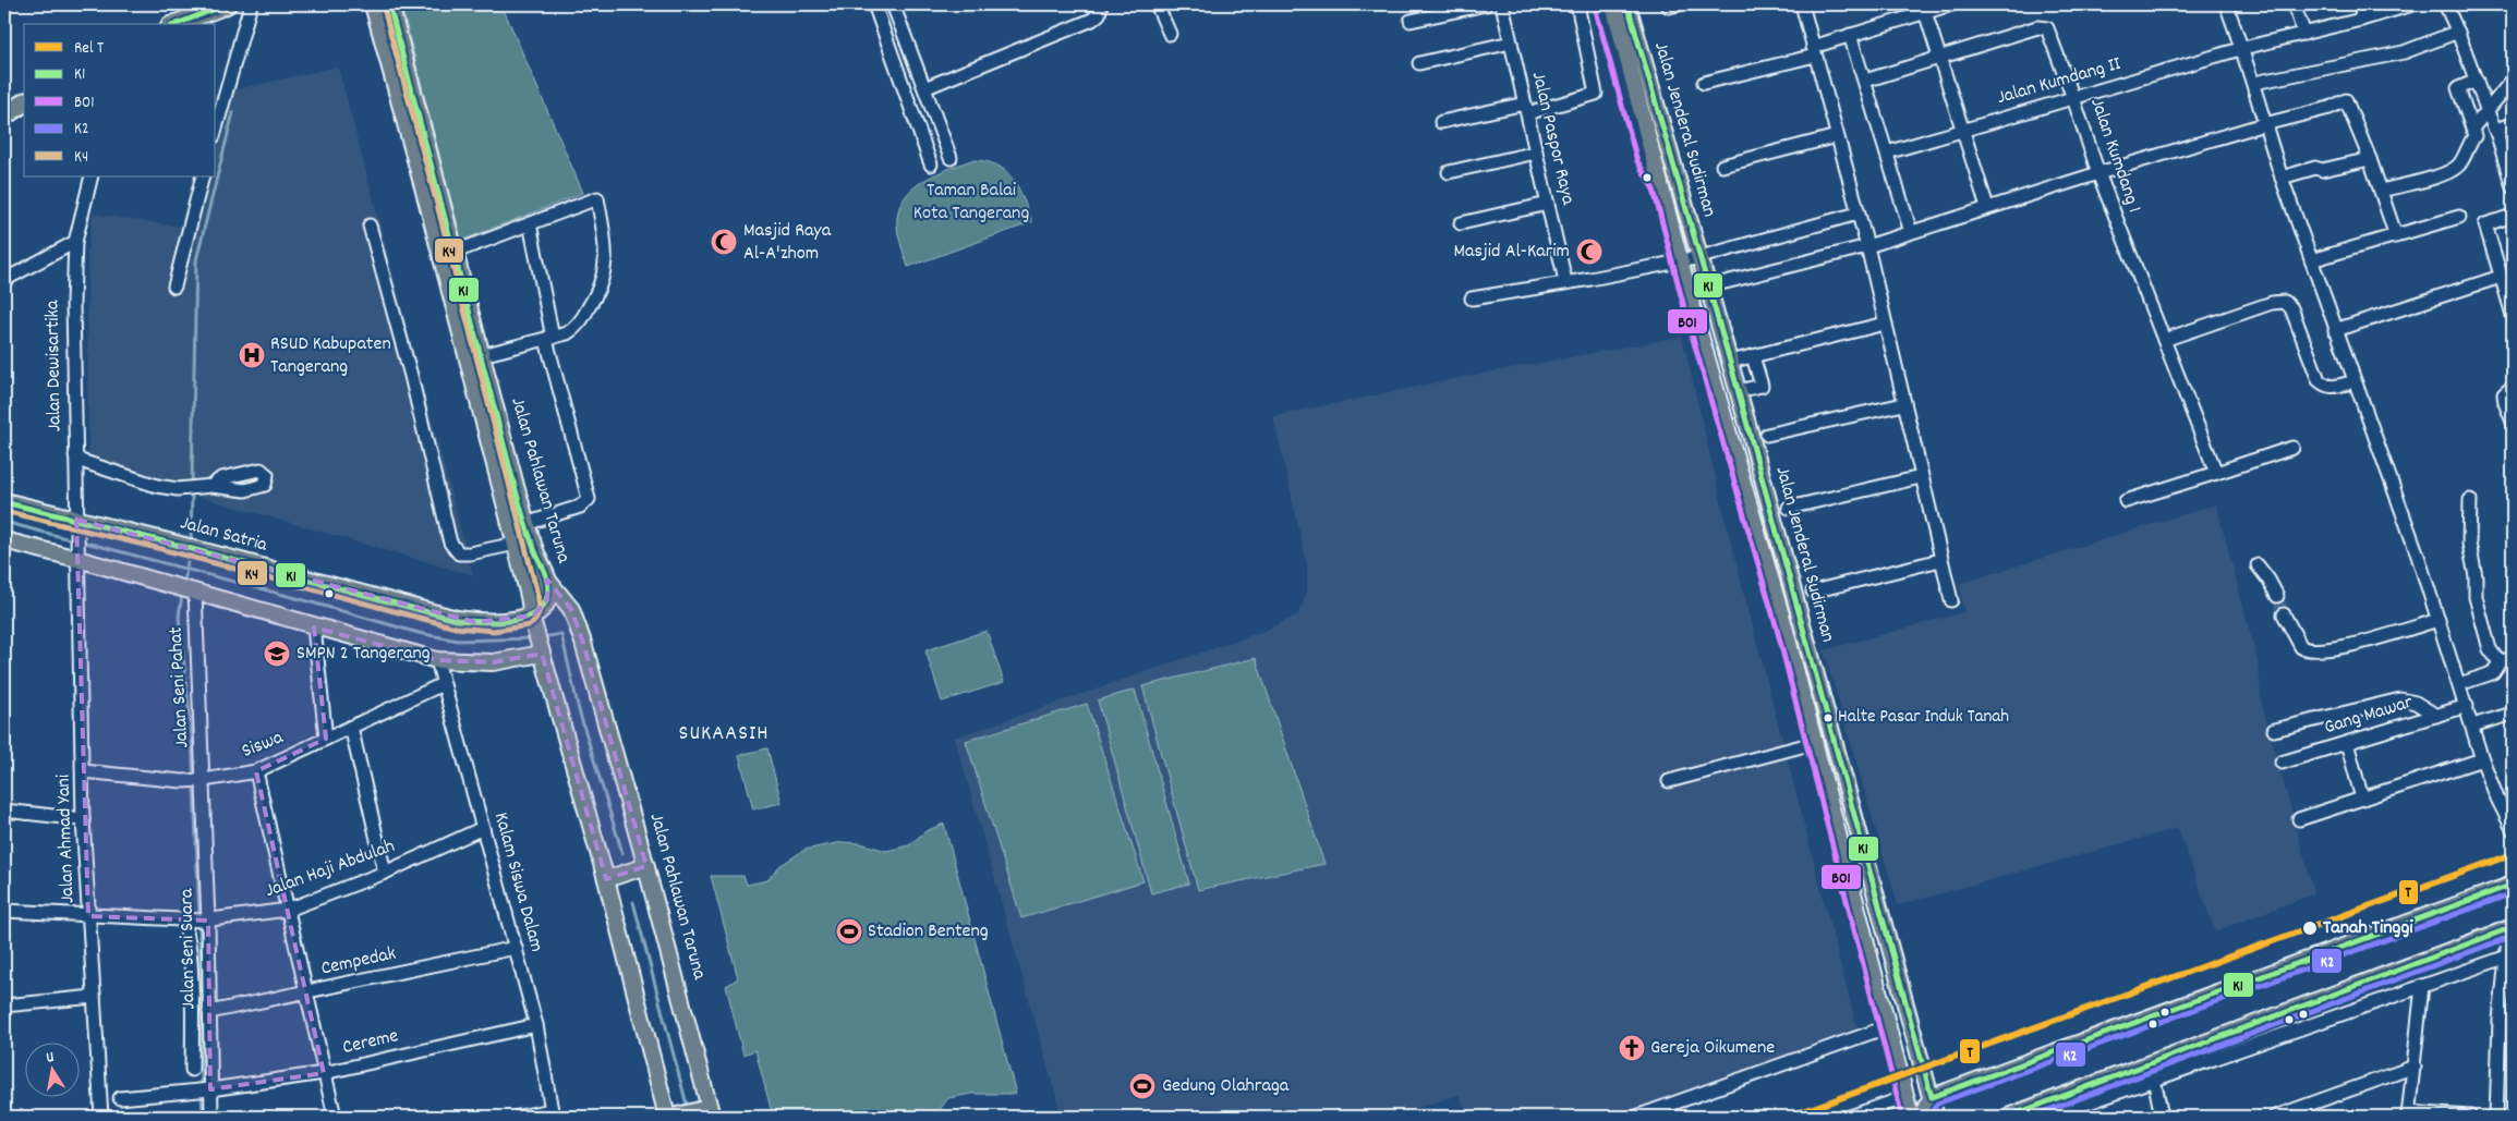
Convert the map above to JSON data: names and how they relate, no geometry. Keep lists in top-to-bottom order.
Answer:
{
  "streets": {
    "highway": ["Jalan Pahlawan Taruna", "Jalan Satria"],
    "main road": ["Jalan Jenderal Sudirman"],
    "street": [
      "Jalan Kumdang II",
      "Jalan Paspor Raya",
      "Jalan Kumdang 1",
      "Jalan Dewisartika",
      "Jalan Seni Pahat",
      "Gang Mawar",
      "Siswa",
      "Jalan Ahmad Yani",
      "Jalan Haji Abdulah",
      "Kalam Siswa Dalam",
      "Jalan Seni Suara",
      "Cempedak",
      "Cereme"
    ]
  },
  "crossings": [
    ["Jalan Kumdang II", "Jalan Kumdang 1"],
    ["Jalan Dewisartika", "Jalan Satria"],
    ["Jalan Dewisartika", "Jalan Ahmad Yani"],
    ["Jalan Pahlawan Taruna", "Jalan Satria"],
    ["Jalan Seni Pahat", "Siswa"],
    ["Jalan Seni Pahat", "Jalan Seni Suara"],
    ["Siswa", "Jalan Ahmad Yani"],
    ["Siswa", "Kalam Siswa Dalam"],
    ["Siswa", "Jalan Seni Suara"],
    ["Jalan Ahmad Yani", "Jalan Haji Abdulah"],
    ["Jalan Haji Abdulah", "Kalam Siswa Dalam"],
    ["Jalan Haji Abdulah", "Jalan Seni Suara"],
    ["Kalam Siswa Dalam", "Cempedak"],
    ["Kalam Siswa Dalam", "Cereme"],
    ["Jalan Seni Suara", "Cempedak"],
    ["Jalan Seni Suara", "Cereme"]
  ],
  "districts": ["SUKAASIH"],
  "parks": ["Taman Balai Kota Tangerang"],
  "places": {
    "mosque": ["Masjid Raya Al-A'zhom", "Masjid Al-Karim"],
    "hospital": ["RSUD Kabupaten Tangerang"],
    "school or university": ["SMPN 2 Tangerang"],
    "other": ["Halte Pasar Induk Tanah", "Tanah Tinggi"],
    "sports": ["Stadion Benteng", "Gedung Olahraga"],
    "church": ["Gereja Oikumene"]
  },
  "lines": [
    "transit line K1",
    "transit line K4",
    "transit line B01",
    "rail line T",
    "transit line K2"
  ],
  "legend": [
    "Rel T",
    "K1",
    "B01",
    "K2",
    "K4"
  ],
  "north": "top"
}
